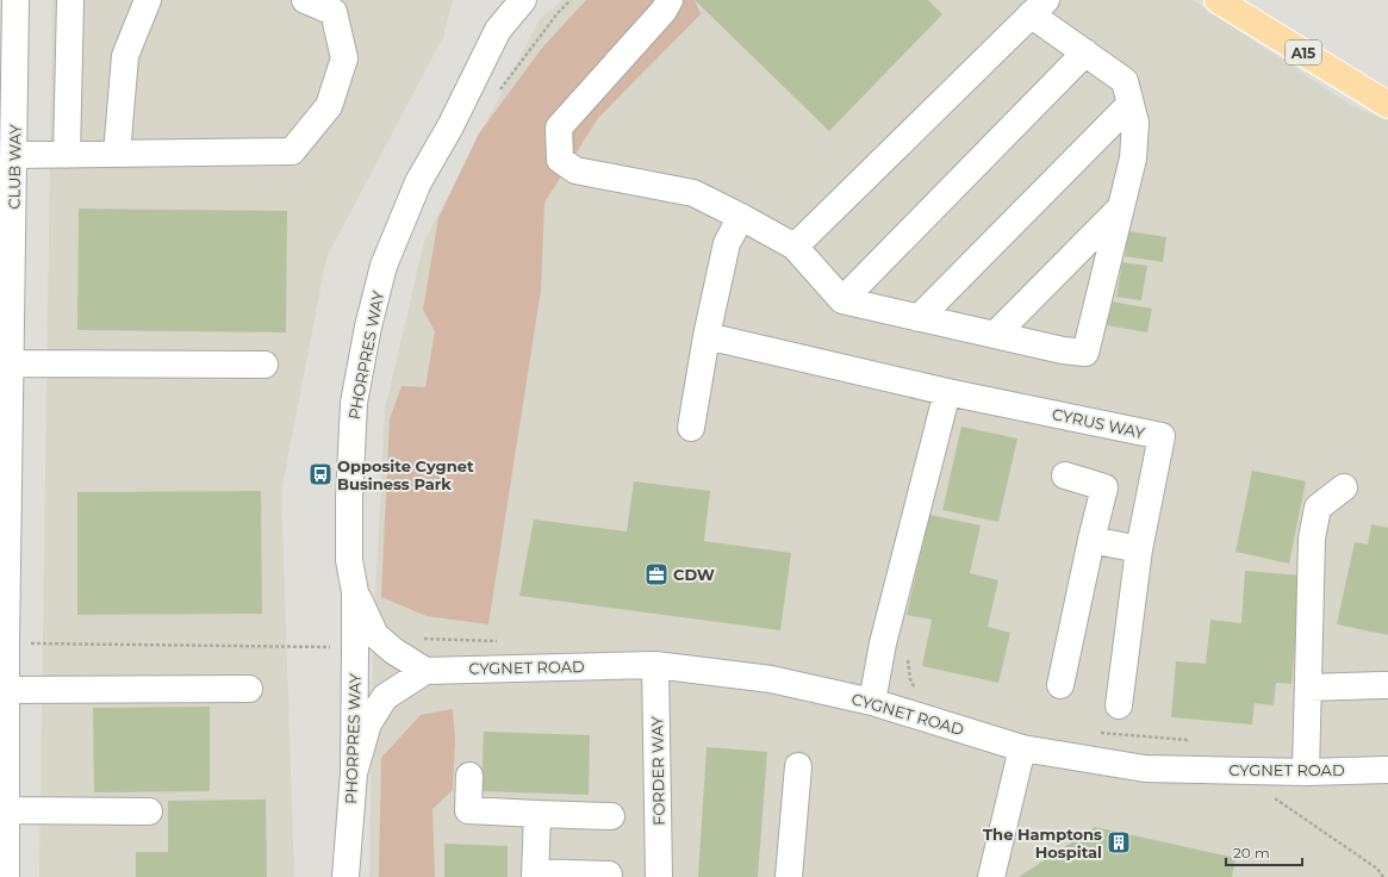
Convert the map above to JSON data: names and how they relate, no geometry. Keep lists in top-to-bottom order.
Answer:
{
  "streets": {
    "main road": ["A15"],
    "street": [
      "CLUB WAY",
      "PHORPRES WAY",
      "CYRUS WAY",
      "CYGNET ROAD",
      "FORDER WAY"
    ]
  },
  "crossings": [
    ["CYGNET ROAD", "FORDER WAY"]
  ],
  "places": {
    "bus stop": ["Opposite Cygnet Business Park"],
    "office": ["CDW"],
    "building": ["The Hamptons Hospital"]
  },
  "scale_bar": "20 m"
}
